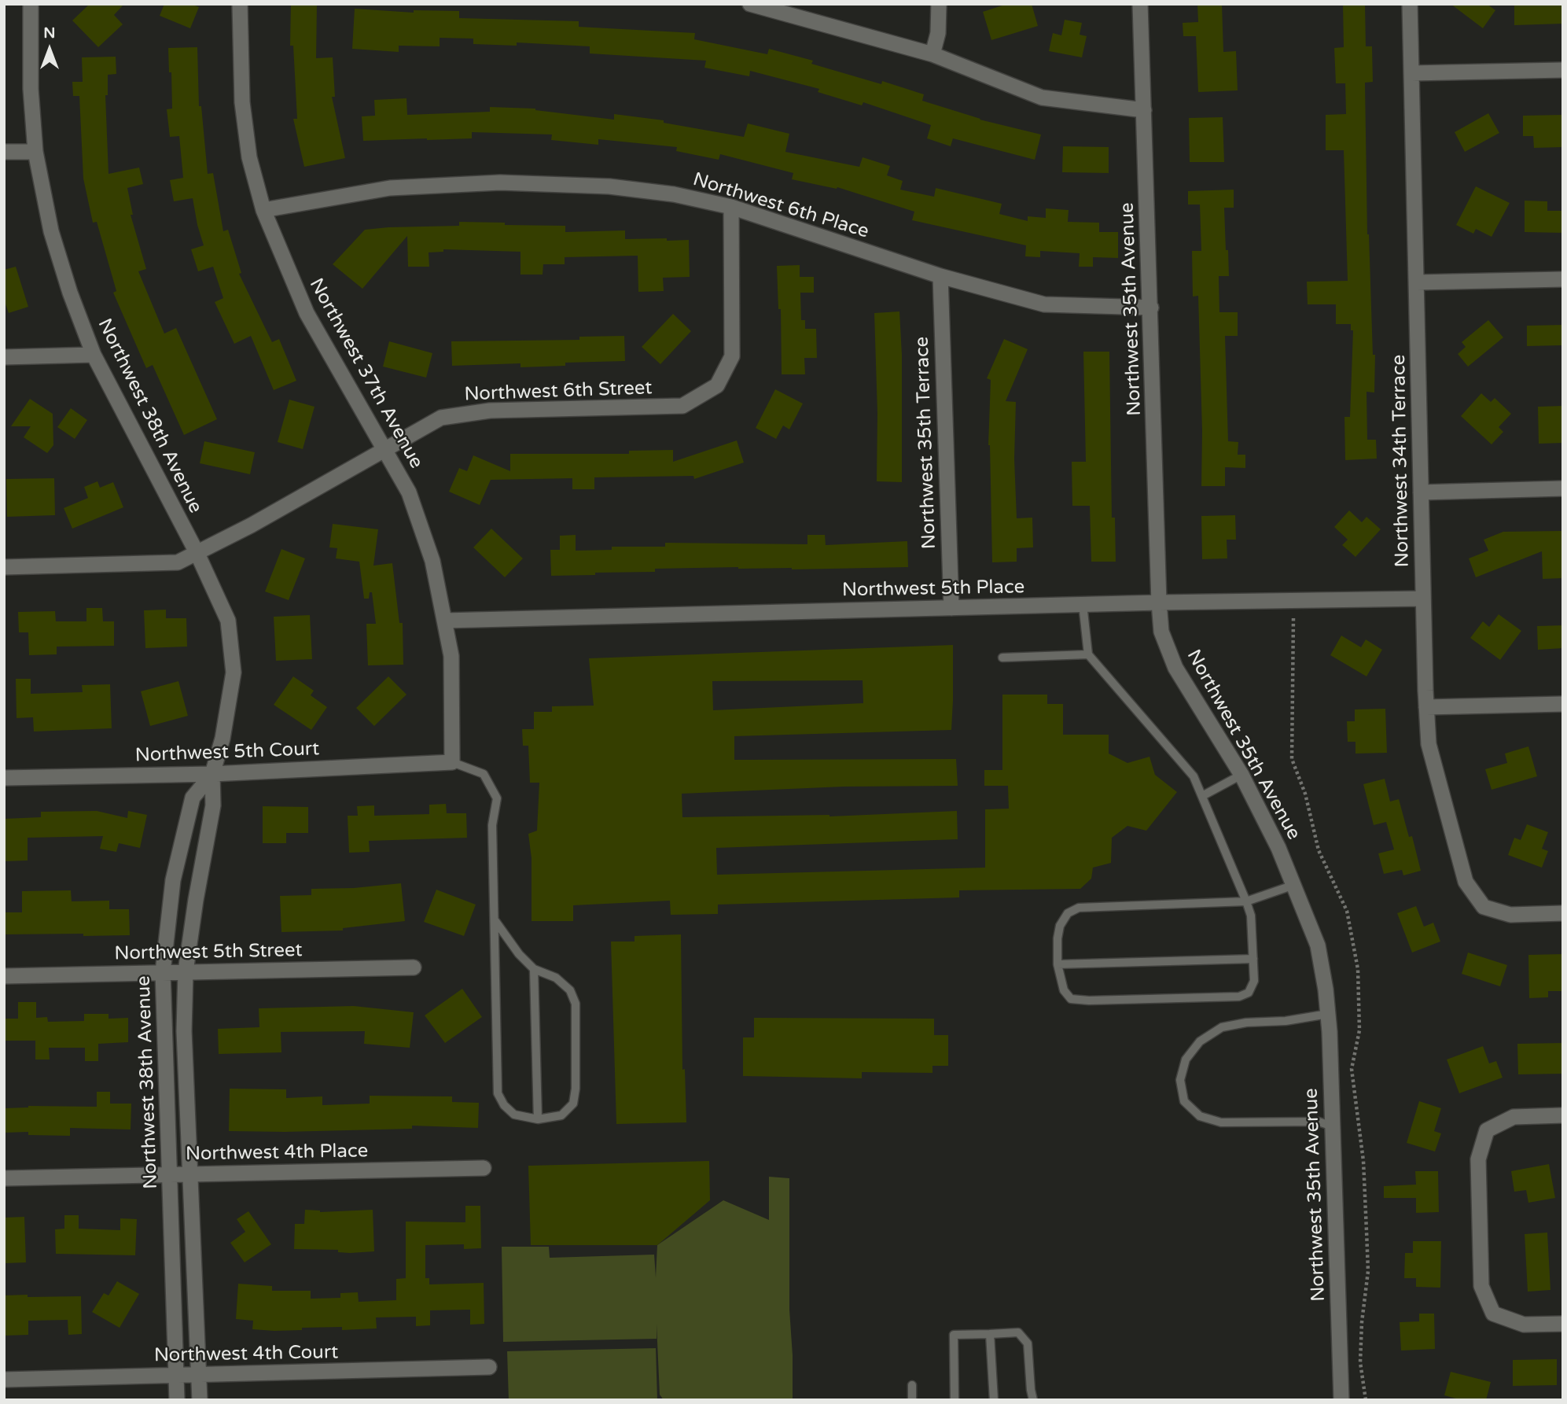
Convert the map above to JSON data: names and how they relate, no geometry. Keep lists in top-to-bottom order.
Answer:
{
  "streets": {
    "street": [
      "Northwest 6th Place",
      "Northwest 35th Avenue",
      "Northwest 37th Avenue",
      "Northwest 6th Street",
      "Northwest 38th Avenue",
      "Northwest 35th Terrace",
      "Northwest 34th Terrace",
      "Northwest 5th Place",
      "Northwest 5th Court",
      "Northwest 5th Street",
      "Northwest 4th Place",
      "Northwest 4th Court"
    ]
  },
  "crossings": [
    ["Northwest 6th Place", "Northwest 35th Avenue"],
    ["Northwest 6th Place", "Northwest 37th Avenue"],
    ["Northwest 6th Place", "Northwest 6th Street"],
    ["Northwest 6th Place", "Northwest 35th Terrace"],
    ["Northwest 35th Avenue", "Northwest 5th Place"],
    ["Northwest 37th Avenue", "Northwest 6th Street"],
    ["Northwest 37th Avenue", "Northwest 5th Place"],
    ["Northwest 37th Avenue", "Northwest 5th Court"],
    ["Northwest 6th Street", "Northwest 38th Avenue"],
    ["Northwest 38th Avenue", "Northwest 5th Court"],
    ["Northwest 38th Avenue", "Northwest 5th Street"],
    ["Northwest 38th Avenue", "Northwest 4th Place"],
    ["Northwest 38th Avenue", "Northwest 4th Court"],
    ["Northwest 35th Terrace", "Northwest 5th Place"],
    ["Northwest 34th Terrace", "Northwest 5th Place"]
  ],
  "north": "top"
}
